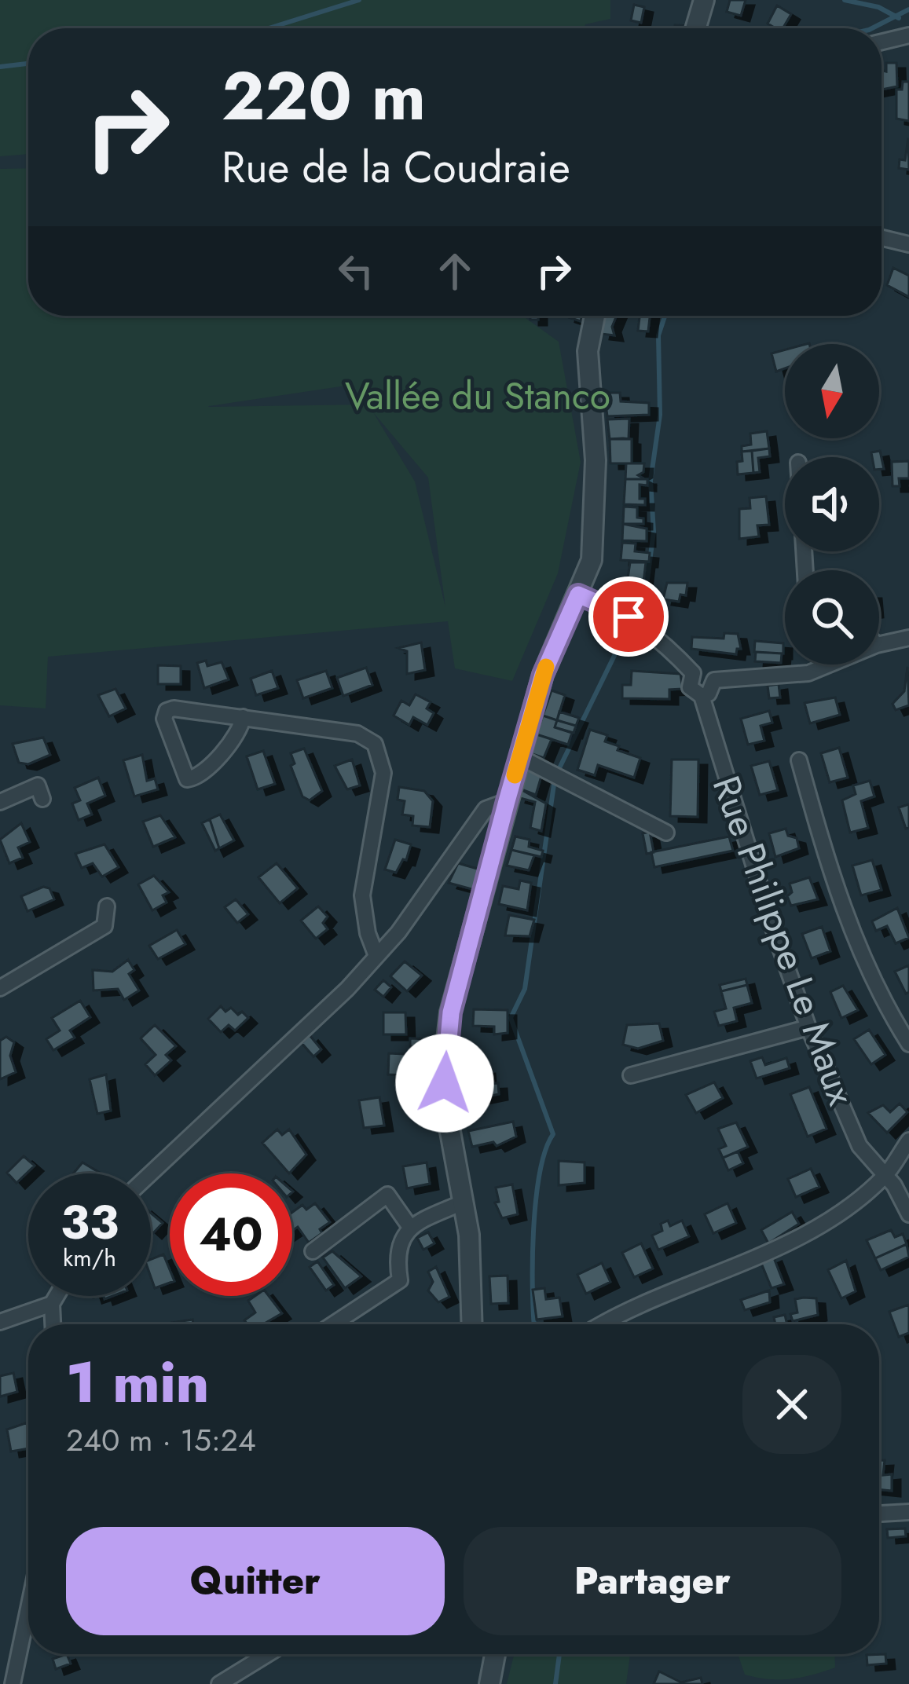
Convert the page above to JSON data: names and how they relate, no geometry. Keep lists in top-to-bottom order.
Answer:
{
  "streets": {
    "street": ["Rue Philippe Le Maux"]
  },
  "parks": ["Vallée du Stanco"],
  "north": "bottom",
  "page": {
    "turn": ["220 m", "Rue de la Coudraie"],
    "speed": "33 km/h",
    "limit": "40",
    "heading": ["1 min", "240 m · 15:24"],
    "buttons": ["Quitter", "Partager"]
  }
}
